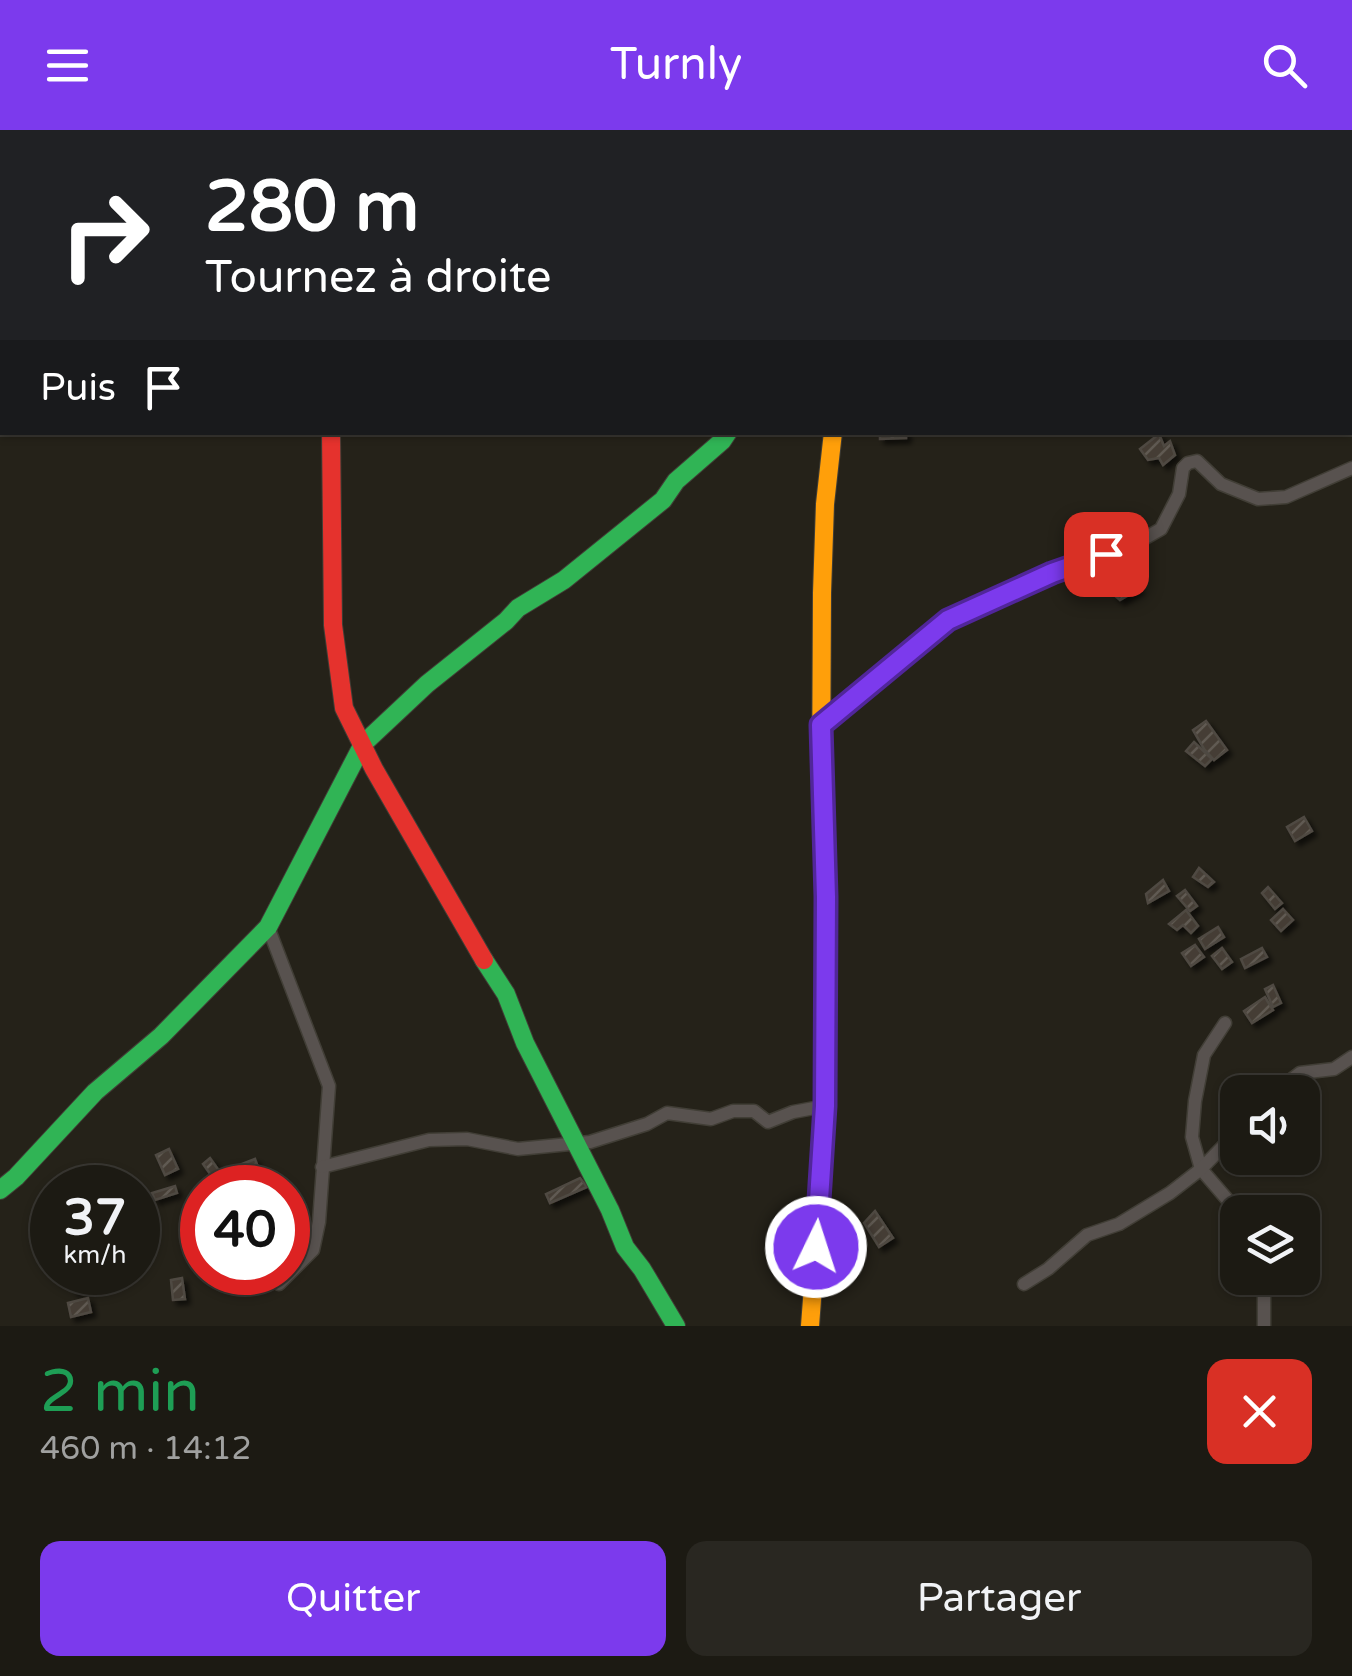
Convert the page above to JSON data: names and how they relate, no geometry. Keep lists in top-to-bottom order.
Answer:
{
  "page": {
    "header": "Turnly",
    "turn": ["280 m", "Tournez à droite"],
    "then": "Puis",
    "speed": "37 km/h",
    "limit": "40",
    "heading": ["2 min", "460 m · 14:12"],
    "buttons": ["Quitter", "Partager"]
  }
}
